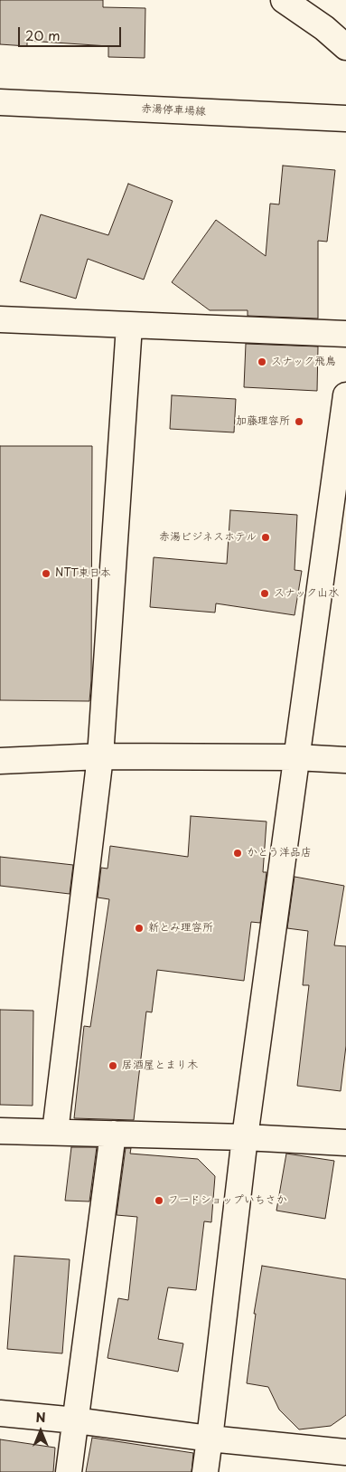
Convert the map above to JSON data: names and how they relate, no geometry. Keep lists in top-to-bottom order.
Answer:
{
  "streets": {
    "street": ["赤湯停車場線"]
  },
  "places": [
    "スナック飛鳥",
    "加藤理容所",
    "赤湯ビジネスホテル",
    "NTT東日本",
    "スナック山水",
    "かとう洋品店",
    "新とみ理容所",
    "居酒屋とまり木",
    "フードショップいちさか"
  ],
  "scale_bar": "20 m",
  "north": "top"
}
